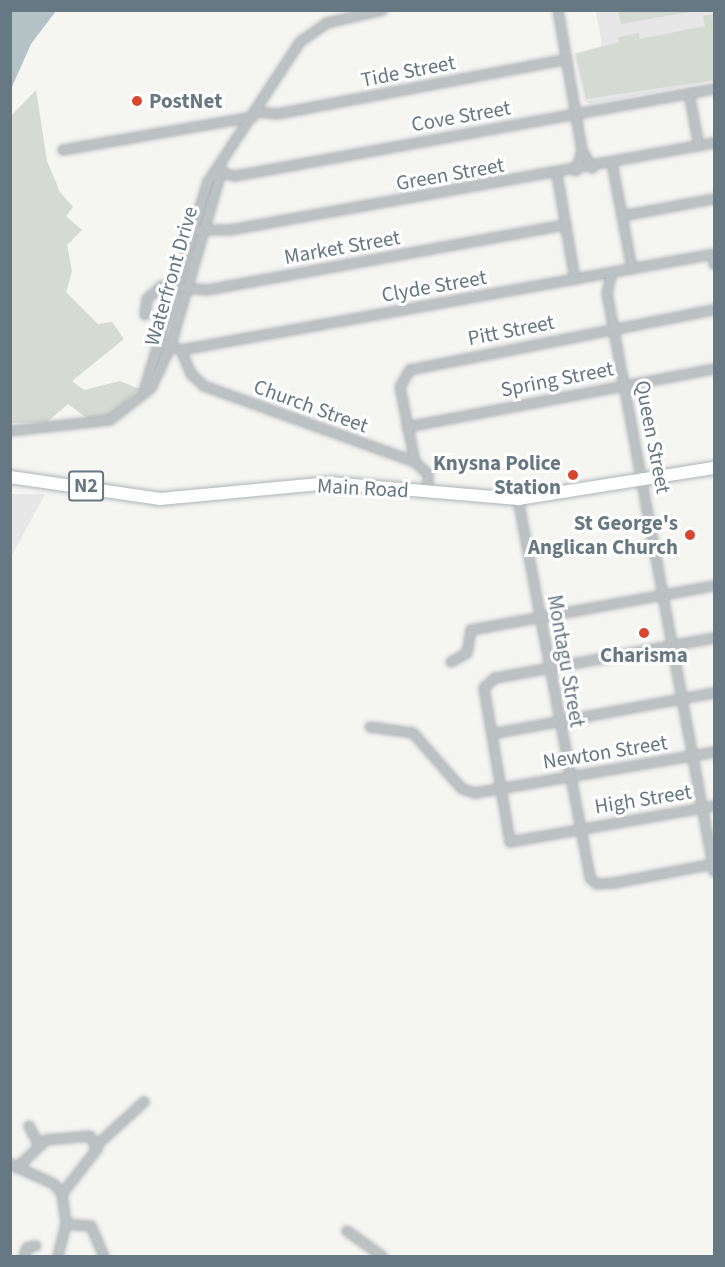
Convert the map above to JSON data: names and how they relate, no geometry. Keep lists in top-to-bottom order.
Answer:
{
  "streets": {
    "highway": ["N2", "Main Road"],
    "street": [
      "Tide Street",
      "Cove Street",
      "Green Street",
      "Market Street",
      "Waterfront Drive",
      "Clyde Street",
      "Pitt Street",
      "Spring Street",
      "Church Street",
      "Queen Street",
      "Montagu Street",
      "Newton Street",
      "High Street"
    ]
  },
  "crossings": [
    ["Tide Street", "Waterfront Drive"],
    ["Cove Street", "Waterfront Drive"],
    ["Green Street", "Waterfront Drive"],
    ["Market Street", "Waterfront Drive"],
    ["Waterfront Drive", "Clyde Street"],
    ["Clyde Street", "Church Street"],
    ["Clyde Street", "Queen Street"],
    ["Pitt Street", "Spring Street"],
    ["Pitt Street", "Church Street"],
    ["Pitt Street", "Queen Street"],
    ["Spring Street", "Queen Street"],
    ["Queen Street", "Main Road"],
    ["Queen Street", "Montagu Street"],
    ["Queen Street", "Newton Street"],
    ["Queen Street", "High Street"],
    ["Main Road", "Montagu Street"],
    ["Montagu Street", "Newton Street"],
    ["Montagu Street", "High Street"],
    ["Newton Street", "High Street"]
  ],
  "places": [
    "PostNet",
    "Knysna Police Station",
    "St George's Anglican Church",
    "Charisma"
  ]
}
